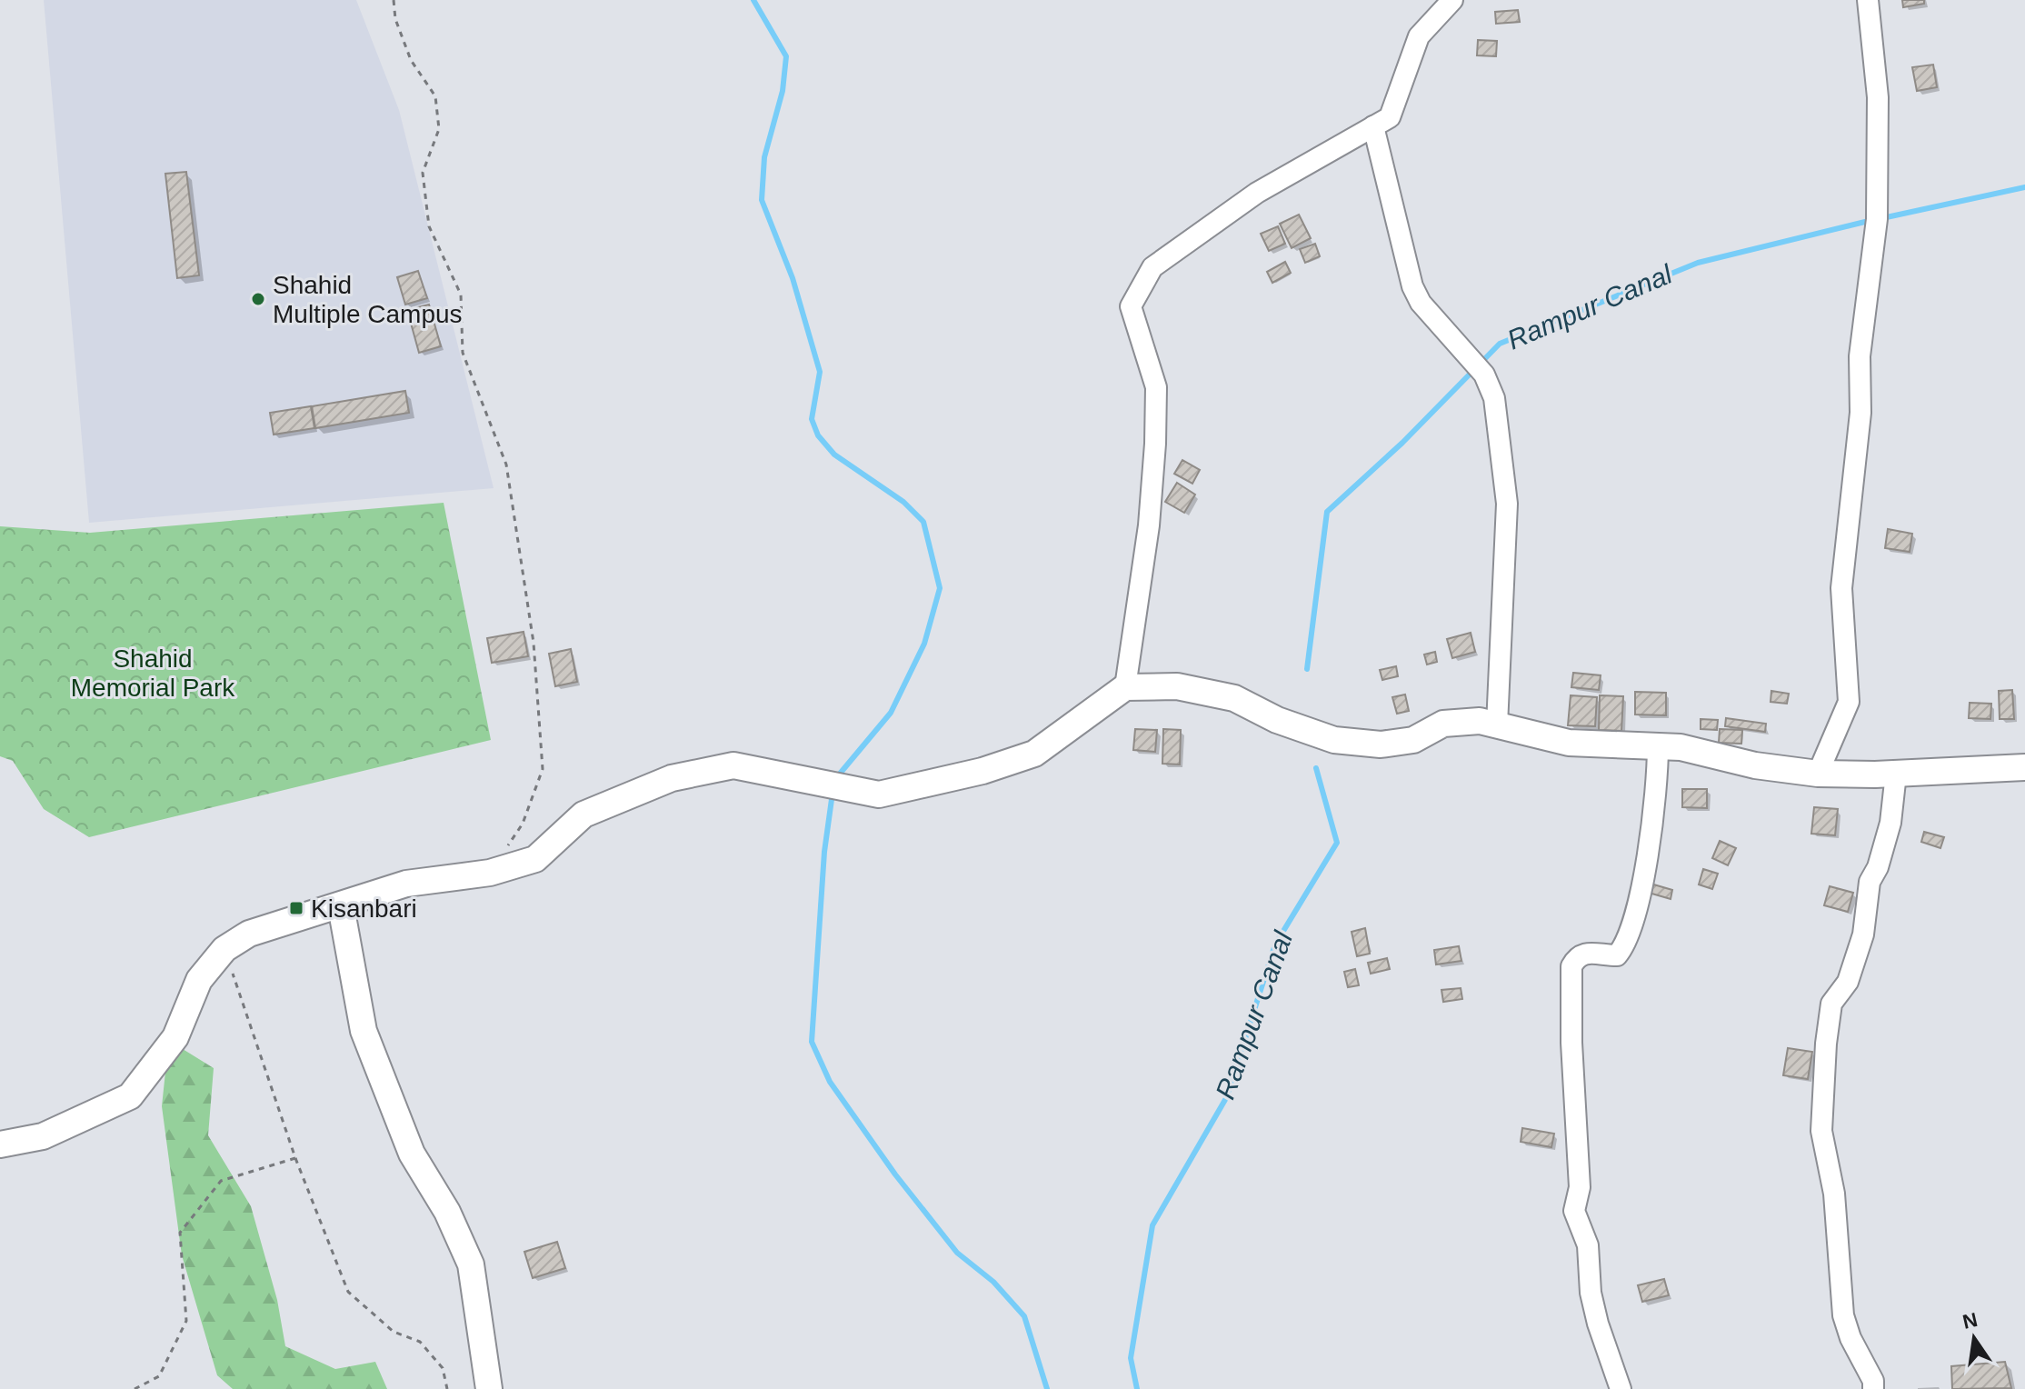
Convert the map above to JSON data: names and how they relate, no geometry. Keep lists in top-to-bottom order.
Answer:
{
  "water": ["Rampur Canal"],
  "parks": ["Shahid Memorial Park"],
  "places": {
    "other": ["Shahid Multiple Campus"],
    "transit": ["Kisanbari"]
  },
  "north": "top"
}
